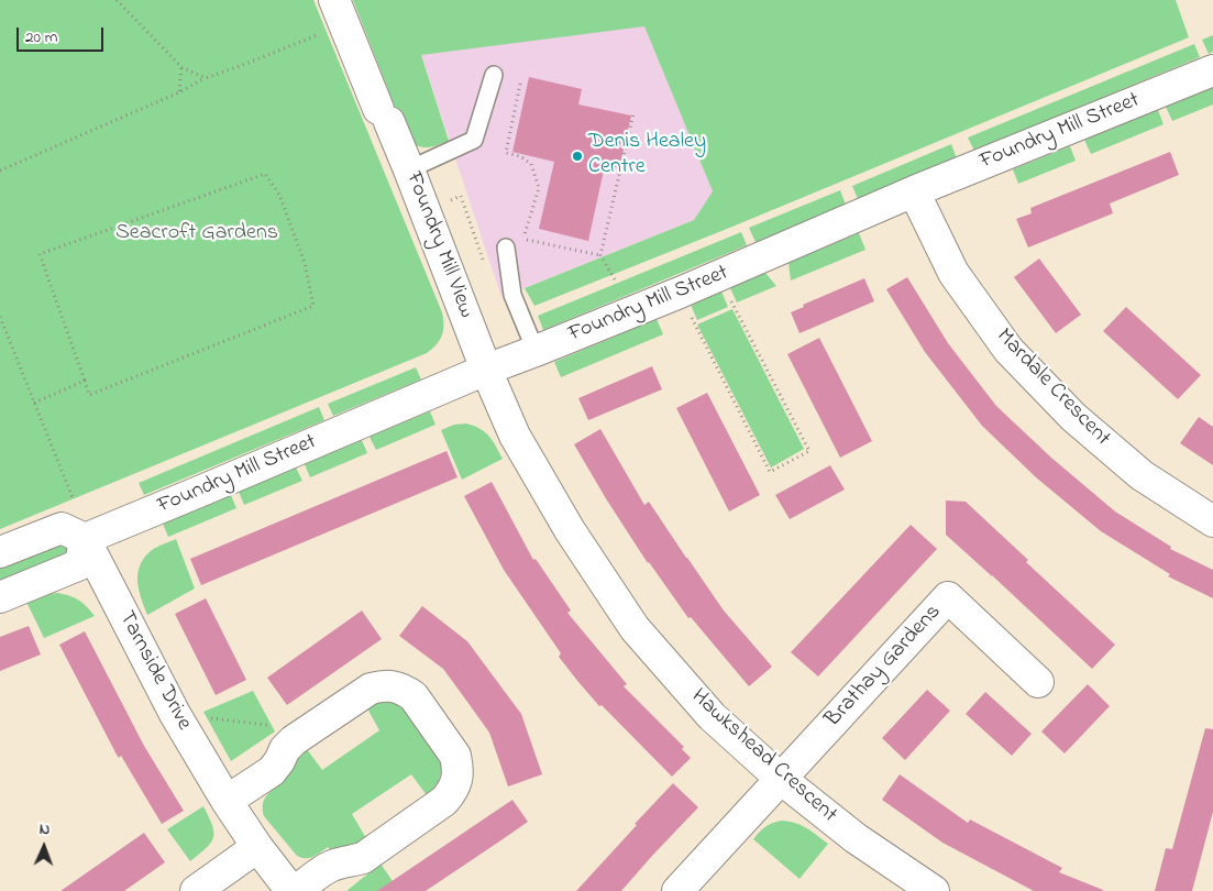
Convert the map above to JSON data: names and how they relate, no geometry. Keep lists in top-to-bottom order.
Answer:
{
  "streets": {
    "street": [
      "Foundry Mill Street",
      "Foundry Mill View",
      "Mardale Crescent",
      "Brathay Gardens",
      "Tarnside Drive",
      "Hawkshead Crescent"
    ]
  },
  "crossings": [
    ["Foundry Mill Street", "Foundry Mill View"],
    ["Foundry Mill Street", "Mardale Crescent"],
    ["Foundry Mill Street", "Tarnside Drive"],
    ["Foundry Mill Street", "Hawkshead Crescent"],
    ["Foundry Mill View", "Hawkshead Crescent"],
    ["Brathay Gardens", "Hawkshead Crescent"]
  ],
  "parks": ["Seacroft Gardens"],
  "places": ["Denis Healey Centre"],
  "scale_bar": "20 m",
  "north": "top"
}
